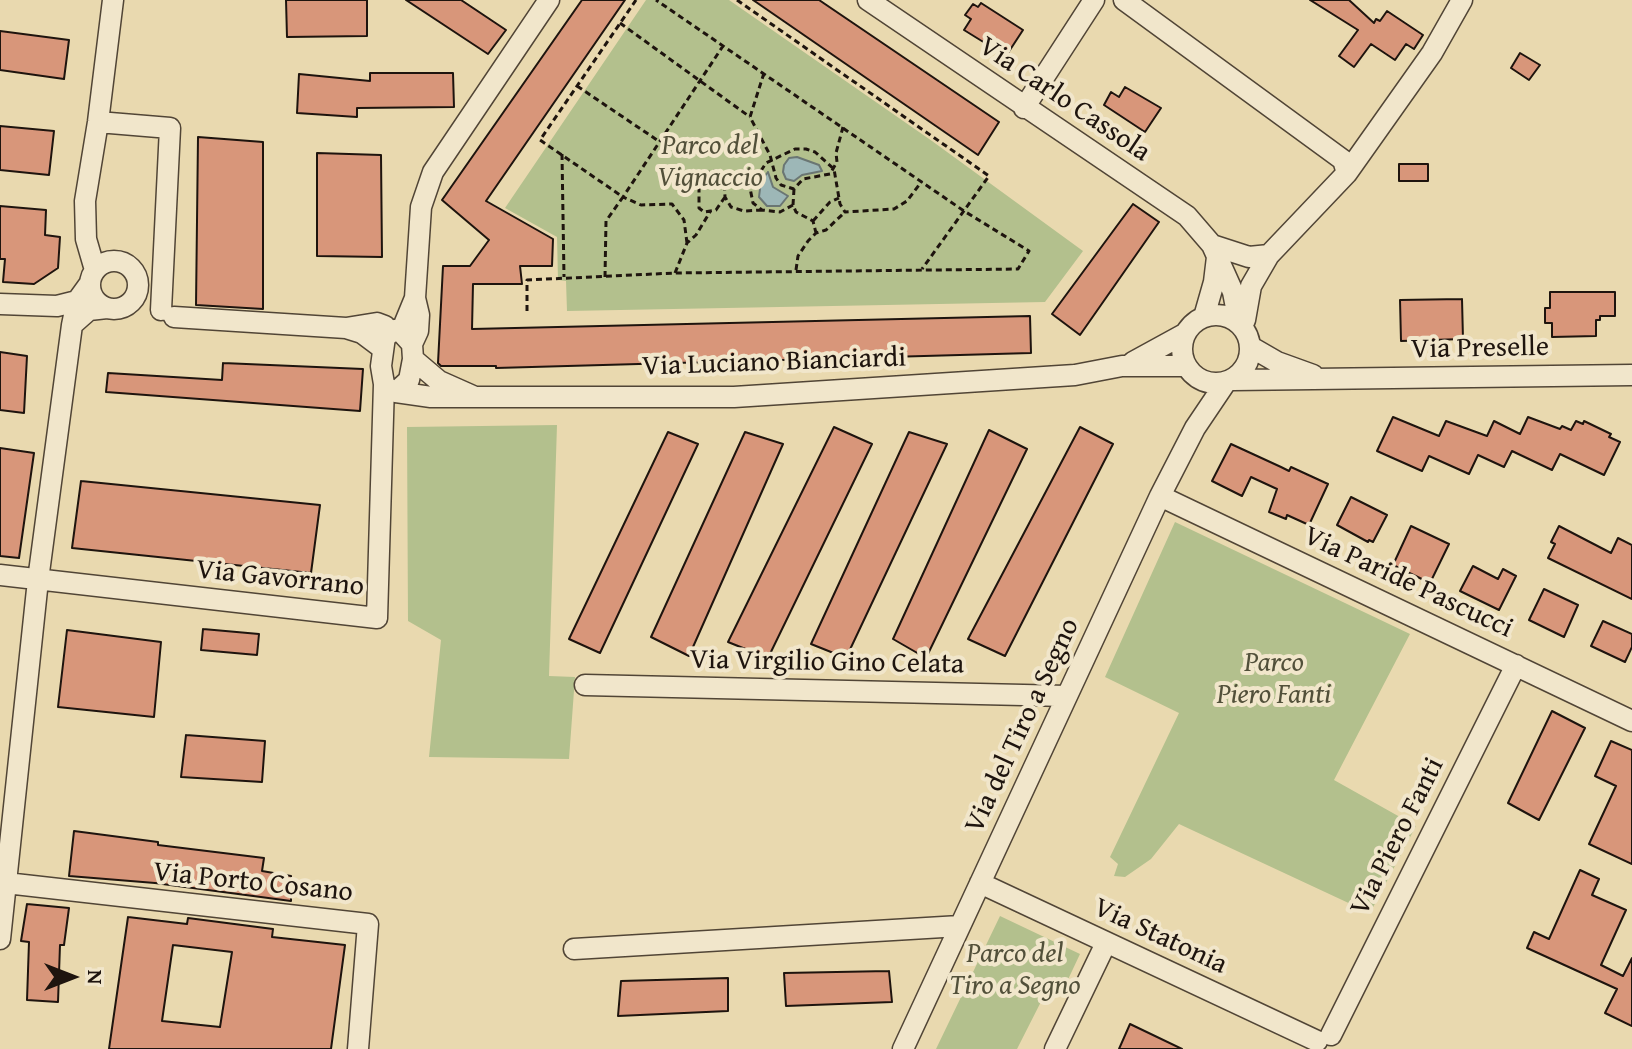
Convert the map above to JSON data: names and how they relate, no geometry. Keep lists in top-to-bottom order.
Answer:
{
  "streets": {
    "street": [
      "Via Carlo Cassola",
      "Via Preselle",
      "Via Luciano Bianciardi",
      "Via Gavorrano",
      "Via Paride Pascucci",
      "Via Virgilio Gino Celata",
      "Via del Tiro a Segno",
      "Via Piero Fanti",
      "Via Porto Cosano",
      "Via Statonia"
    ]
  },
  "crossings": [
    ["Via Carlo Cassola", "Via Preselle"],
    ["Via Carlo Cassola", "Via del Tiro a Segno"],
    ["Via Preselle", "Via del Tiro a Segno"],
    ["Via Luciano Bianciardi", "Via Gavorrano"],
    ["Via Paride Pascucci", "Via del Tiro a Segno"],
    ["Via Paride Pascucci", "Via Piero Fanti"],
    ["Via Virgilio Gino Celata", "Via del Tiro a Segno"],
    ["Via del Tiro a Segno", "Via Statonia"],
    ["Via Piero Fanti", "Via Statonia"]
  ],
  "parks": ["Parco del Vignaccio", "Parco Piero Fanti", "Parco del Tiro a Segno"],
  "north": "right"
}
